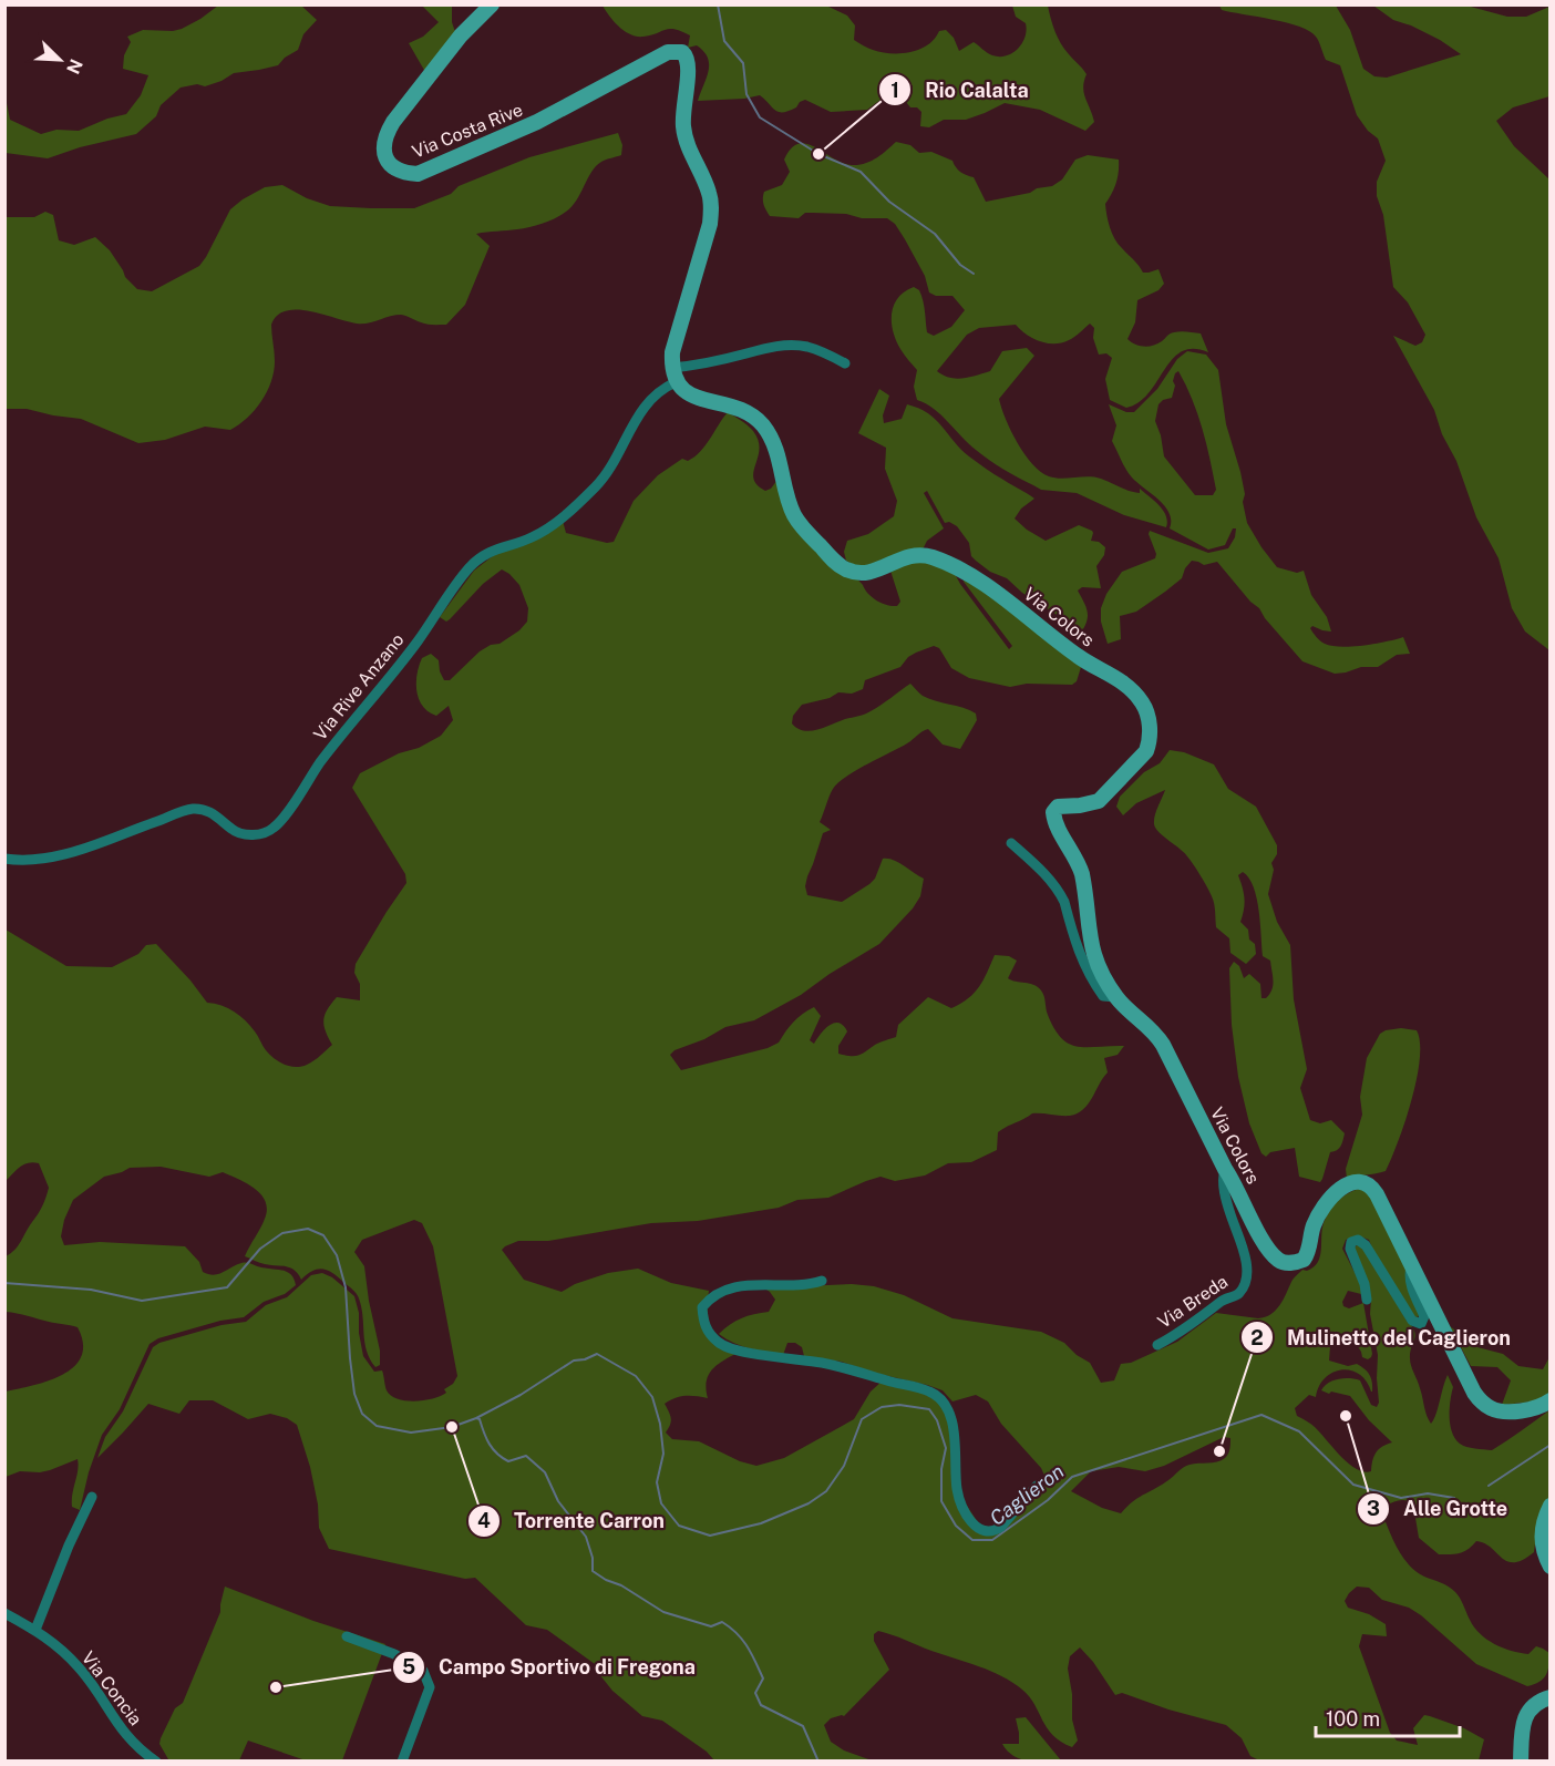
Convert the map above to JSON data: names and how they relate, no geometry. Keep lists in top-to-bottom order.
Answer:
{
  "streets": {
    "street": [
      "Via Costa Rive",
      "Via Colors",
      "Via Rive Anzano",
      "Via Breda",
      "Via Concia"
    ]
  },
  "crossings": [
    ["Via Costa Rive", "Via Colors"],
    ["Via Costa Rive", "Via Rive Anzano"],
    ["Via Colors", "Via Rive Anzano"],
    ["Via Colors", "Via Breda"]
  ],
  "water": ["Caglieron"],
  "places": [
    "Rio Calalta",
    "Alle Grotte",
    "Torrente Carron",
    "Mulinetto del Caglieron",
    "Campo Sportivo di Fregona"
  ],
  "scale_bar": "100 m",
  "north": "bottom right"
}
